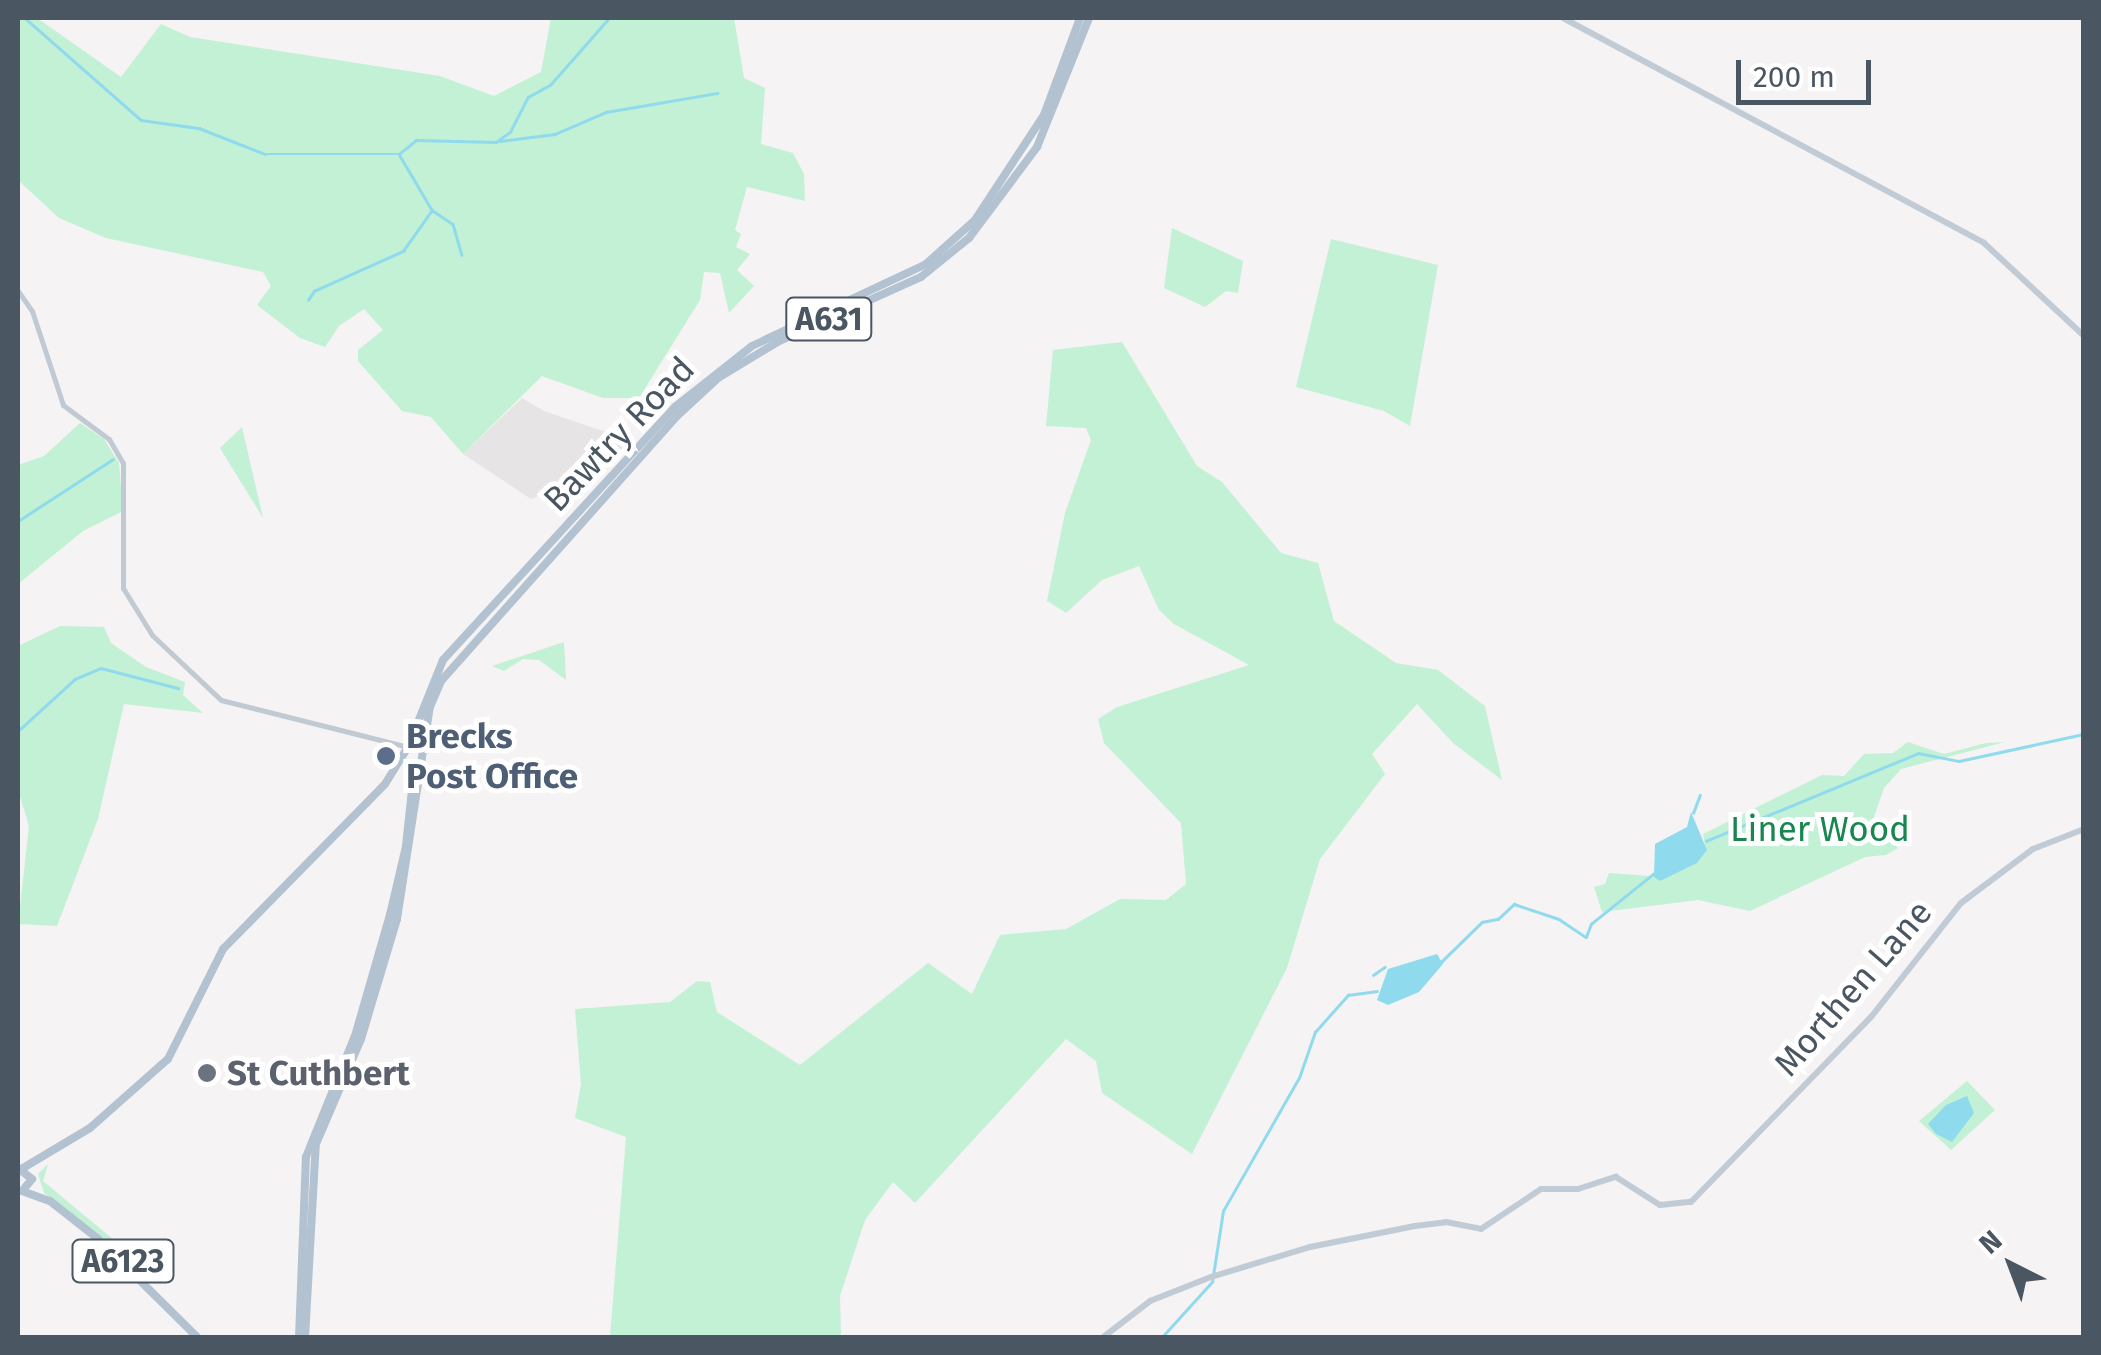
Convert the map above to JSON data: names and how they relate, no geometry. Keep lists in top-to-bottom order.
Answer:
{
  "streets": {
    "main road": [
      "A631",
      "Bawtry Road",
      "Morthen Lane",
      "A6123"
    ]
  },
  "crossings": [
    ["A631", "Bawtry Road"]
  ],
  "parks": ["Liner Wood"],
  "places": ["Brecks Post Office", "St Cuthbert"],
  "scale_bar": "200 m",
  "north": "top left"
}
